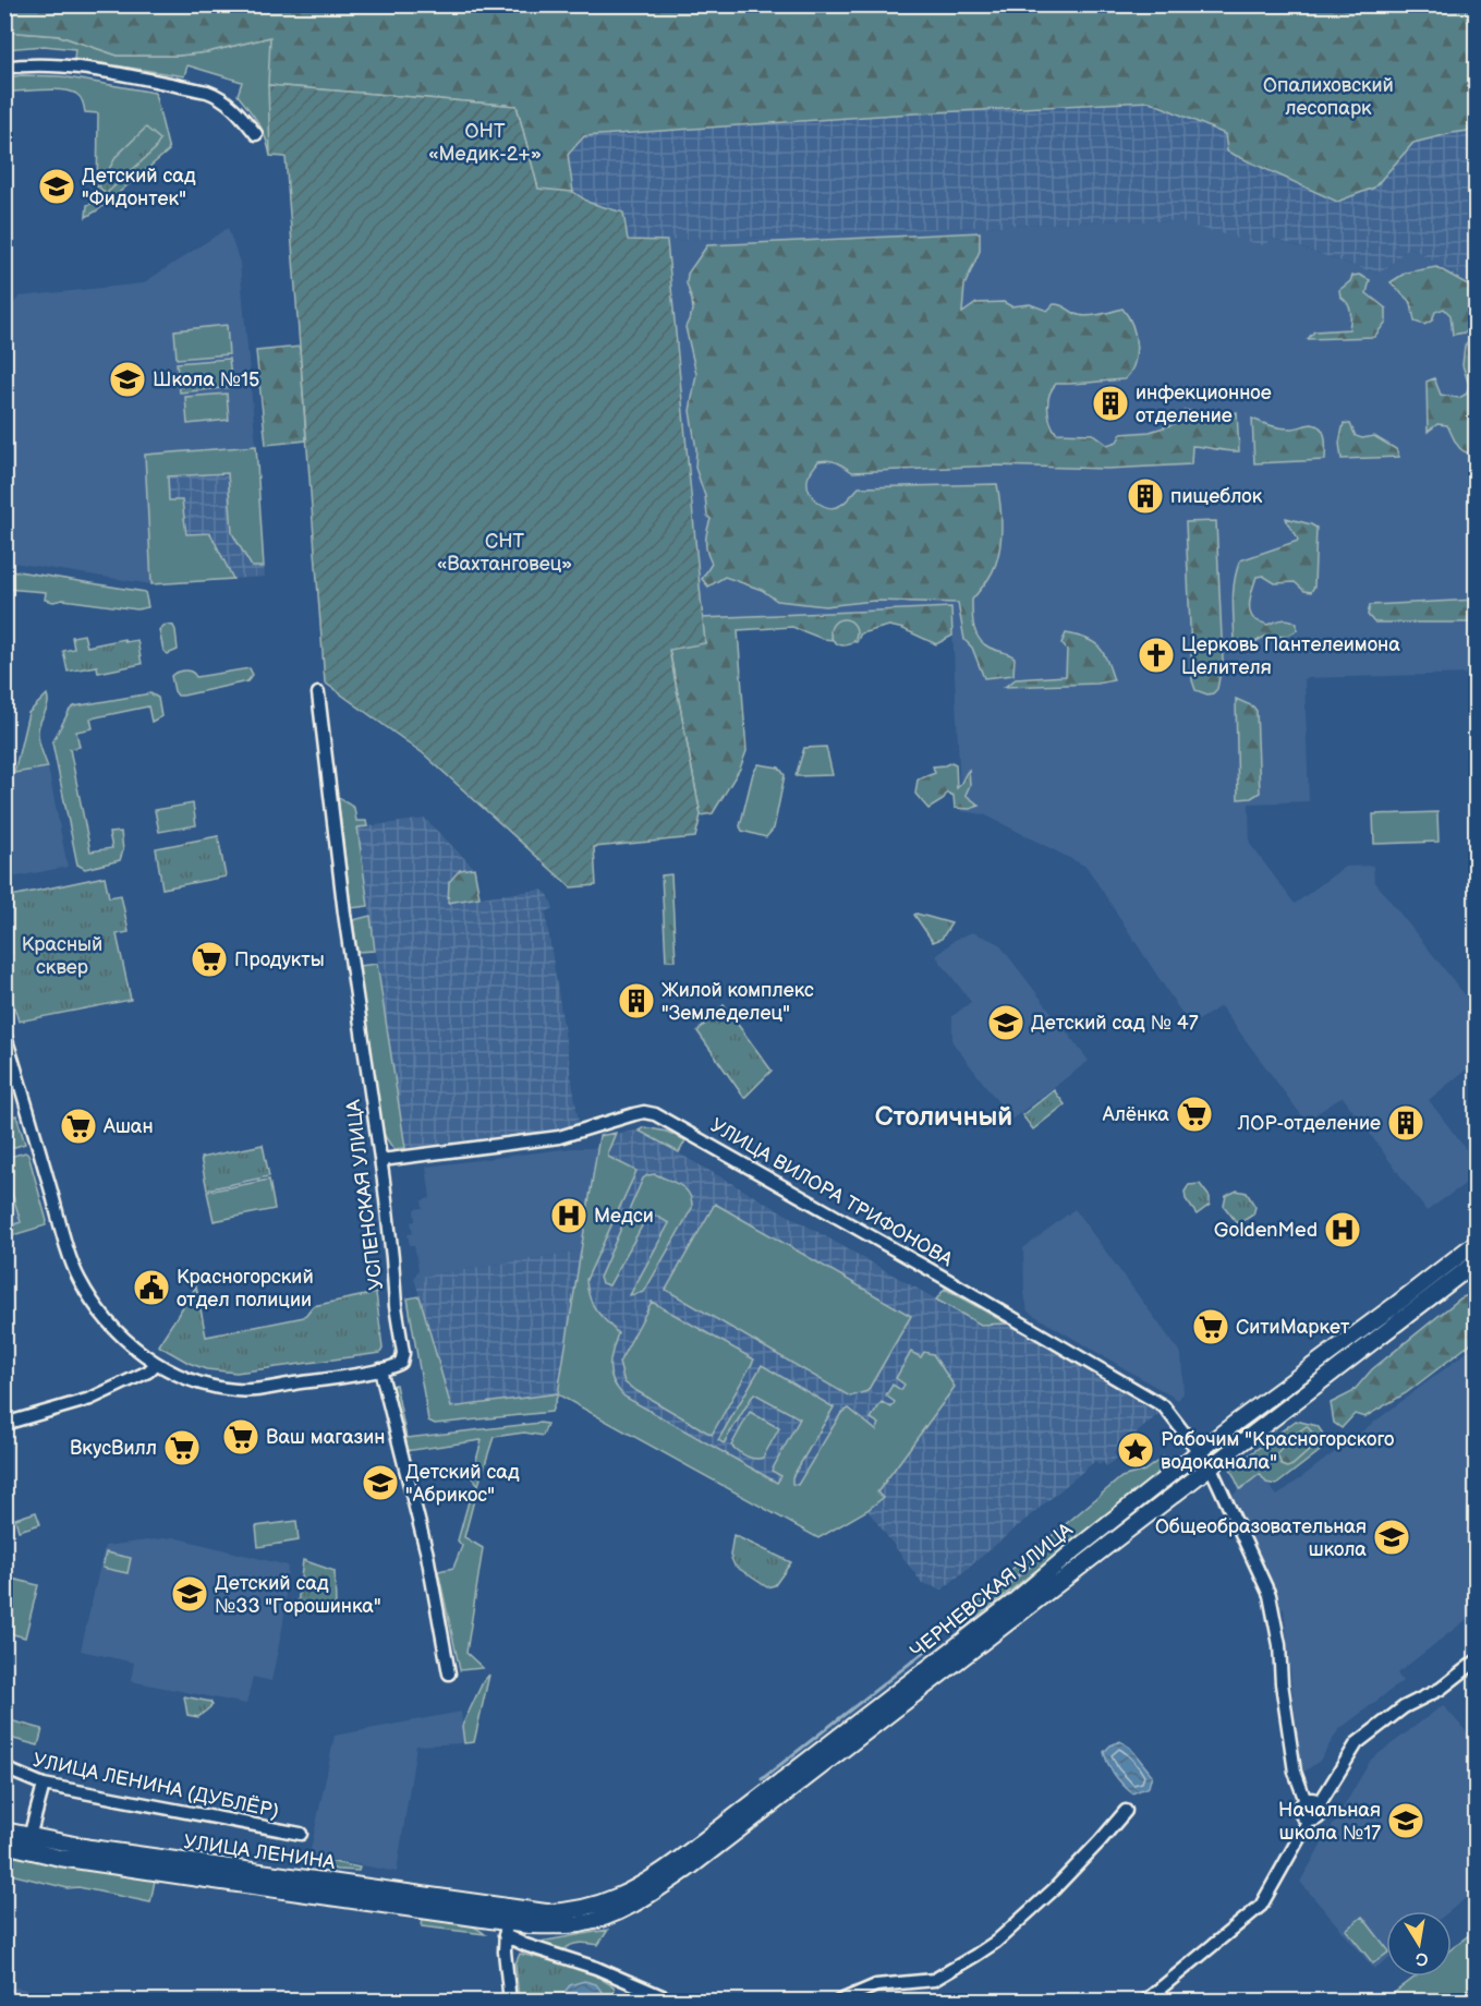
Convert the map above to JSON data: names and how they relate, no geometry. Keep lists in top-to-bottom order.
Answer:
{
  "streets": {
    "main road": ["ЧЕРНЕВСКАЯ УЛИЦА", "УЛИЦА ЛЕНИНА"],
    "street": ["УЛИЦА ВИЛОРА ТРИФОНОВА", "УСПЕНСКАЯ УЛИЦА", "УЛИЦА ЛЕНИНА (ДУБЛЁР)"]
  },
  "crossings": [
    ["УЛИЦА ВИЛОРА ТРИФОНОВА", "УСПЕНСКАЯ УЛИЦА"],
    ["УЛИЦА ВИЛОРА ТРИФОНОВА", "ЧЕРНЕВСКАЯ УЛИЦА"],
    ["ЧЕРНЕВСКАЯ УЛИЦА", "УЛИЦА ЛЕНИНА"]
  ],
  "districts": ["Столичный"],
  "parks": [
    "Опалиховский лесопарк",
    "ОНТ «Медик-2+»",
    "СНТ «Вахтанговец»",
    "Красный сквер"
  ],
  "places": {
    "school or university": [
      "Детский сад \"Фидонтек\"",
      "Школа №15",
      "Детский сад № 47",
      "Детский сад \"Абрикос\"",
      "Общеобразовательная школа",
      "Детский сад №33 \"Горошинка\"",
      "Начальная школа №17"
    ],
    "building": [
      "инфекционное отделение",
      "пищеблок",
      "Жилой комплекс \"Земледелец\"",
      "ЛОР-отделение"
    ],
    "church": ["Церковь Пантелеимона Целителя"],
    "supermarket": [
      "Продукты",
      "Алёнка",
      "Ашан",
      "СитиМаркет",
      "Ваш магазин",
      "ВкусВилл"
    ],
    "hospital": ["Медси", "GoldenMed"],
    "public building": ["Красногорский отдел полиции"],
    "place": ["Рабочим \"Красногорского водоканала\""]
  },
  "north": "bottom"
}
